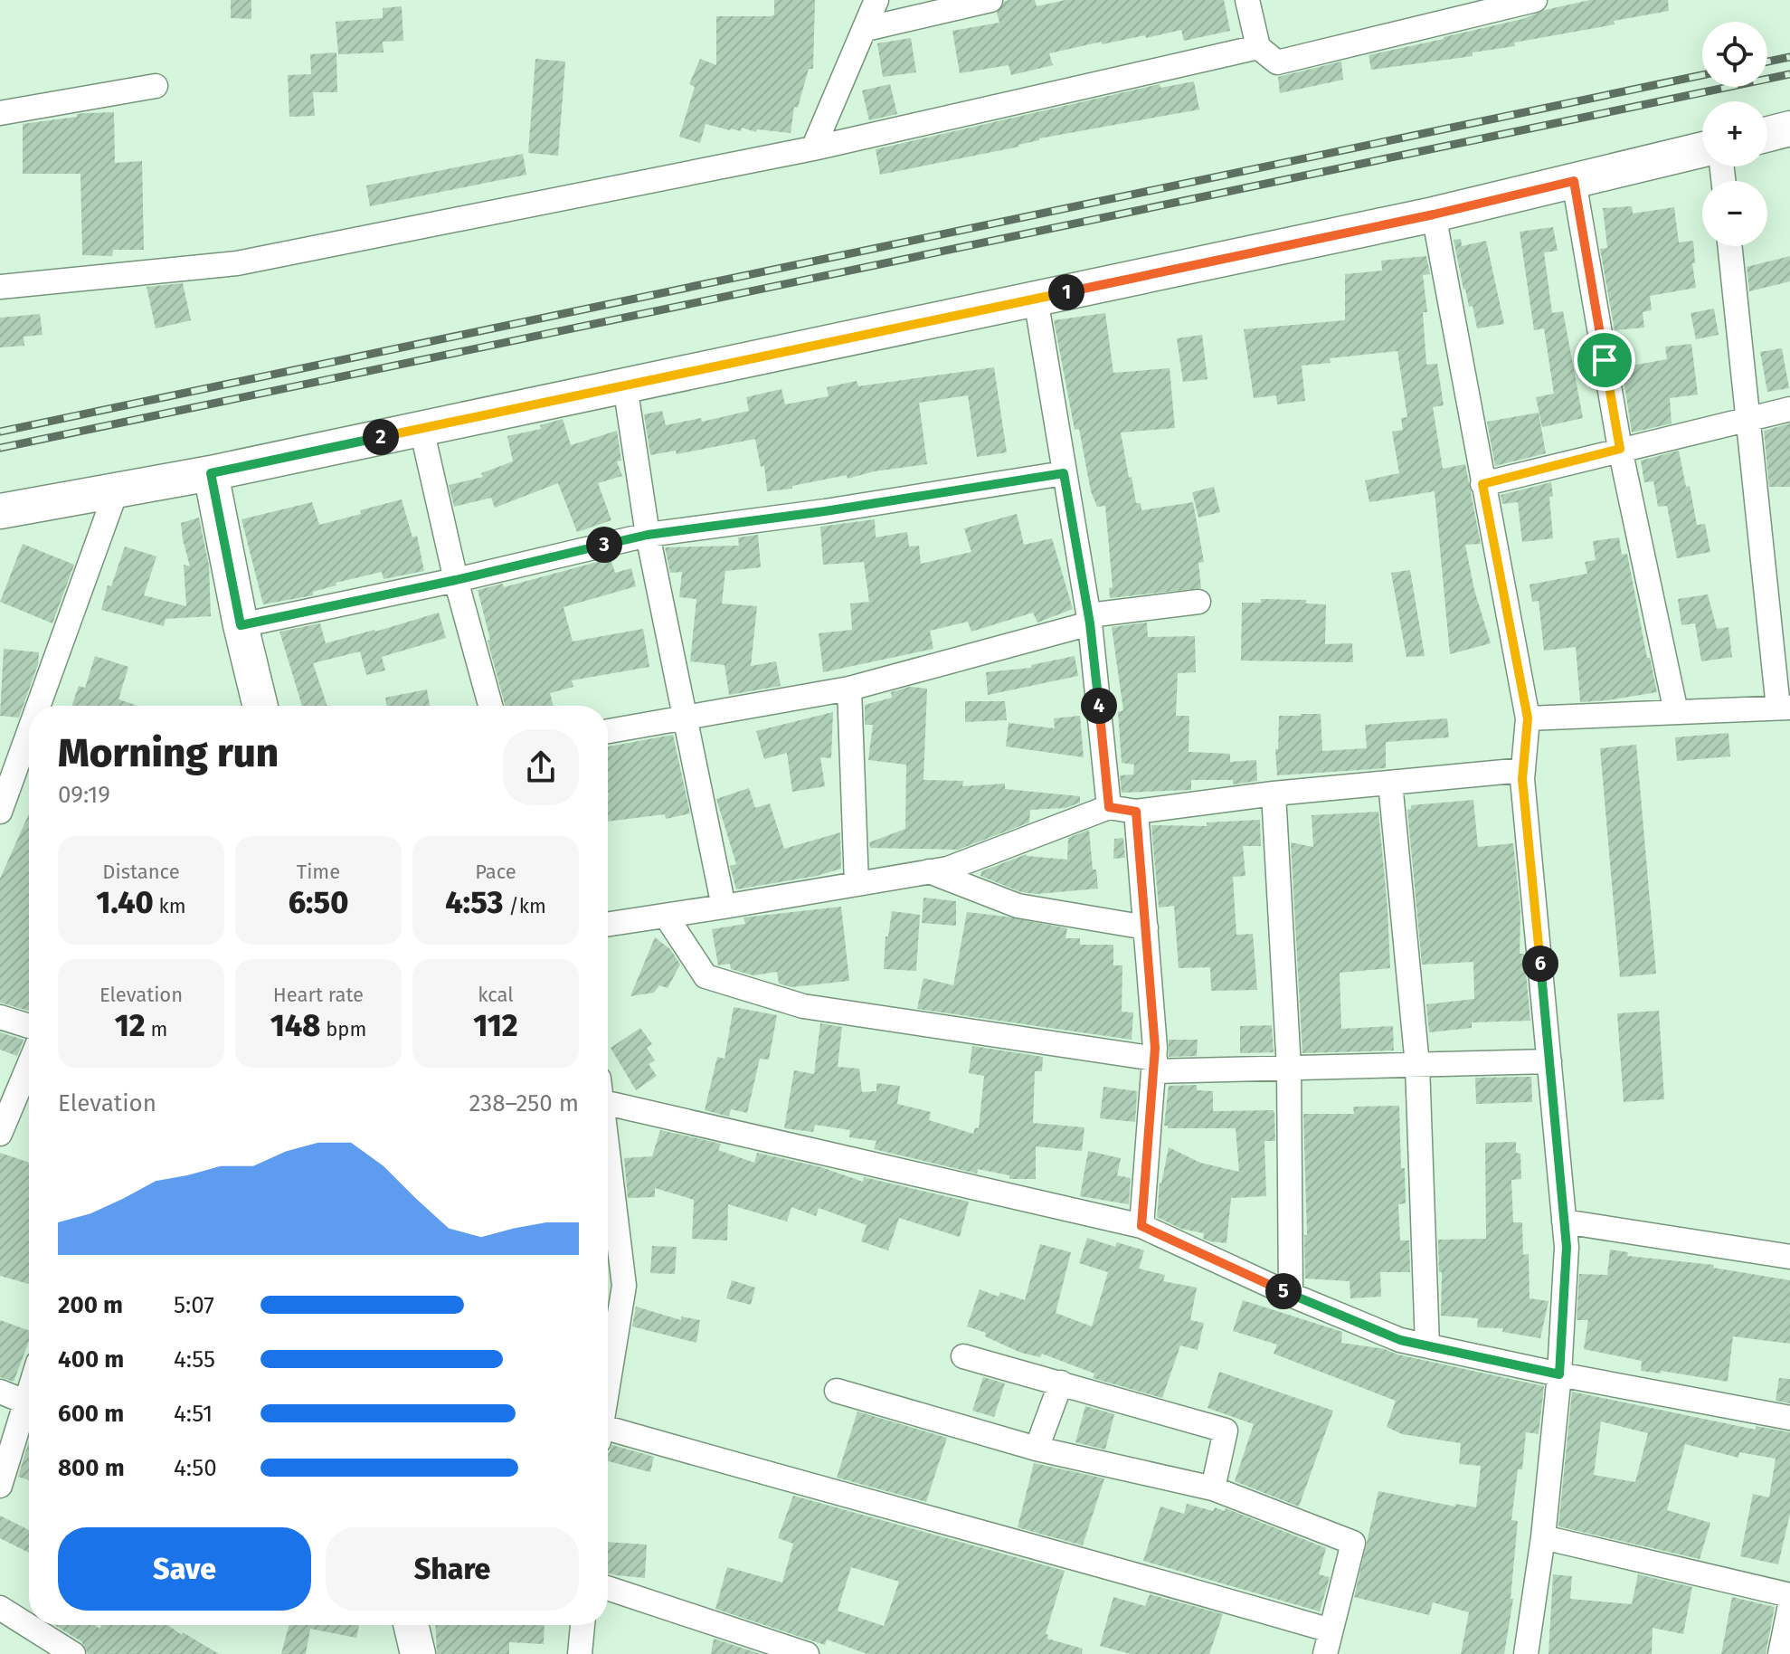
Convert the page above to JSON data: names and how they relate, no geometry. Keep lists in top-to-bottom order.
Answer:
{
  "page": {
    "map_buttons": ["+", "−"],
    "pins": [
      "1",
      "2",
      "3",
      "4",
      "6",
      "5"
    ],
    "heading": ["Morning run", "09:19"],
    "stats": [
      ["Distance", "1.40 km"],
      ["Time", "6:50"],
      ["Pace", "4:53 /km"],
      ["Elevation", "12 m"],
      ["Heart rate", "148 bpm"],
      ["kcal", "112"]
    ],
    "chart": ["Elevation", "238–250 m"],
    "list": [
      {
        "name": "200 m",
        "note": "5:07"
      },
      {
        "name": "400 m",
        "note": "4:55"
      },
      {
        "name": "600 m",
        "note": "4:51"
      },
      {
        "name": "800 m",
        "note": "4:50"
      }
    ],
    "buttons": ["Save", "Share"]
  }
}
